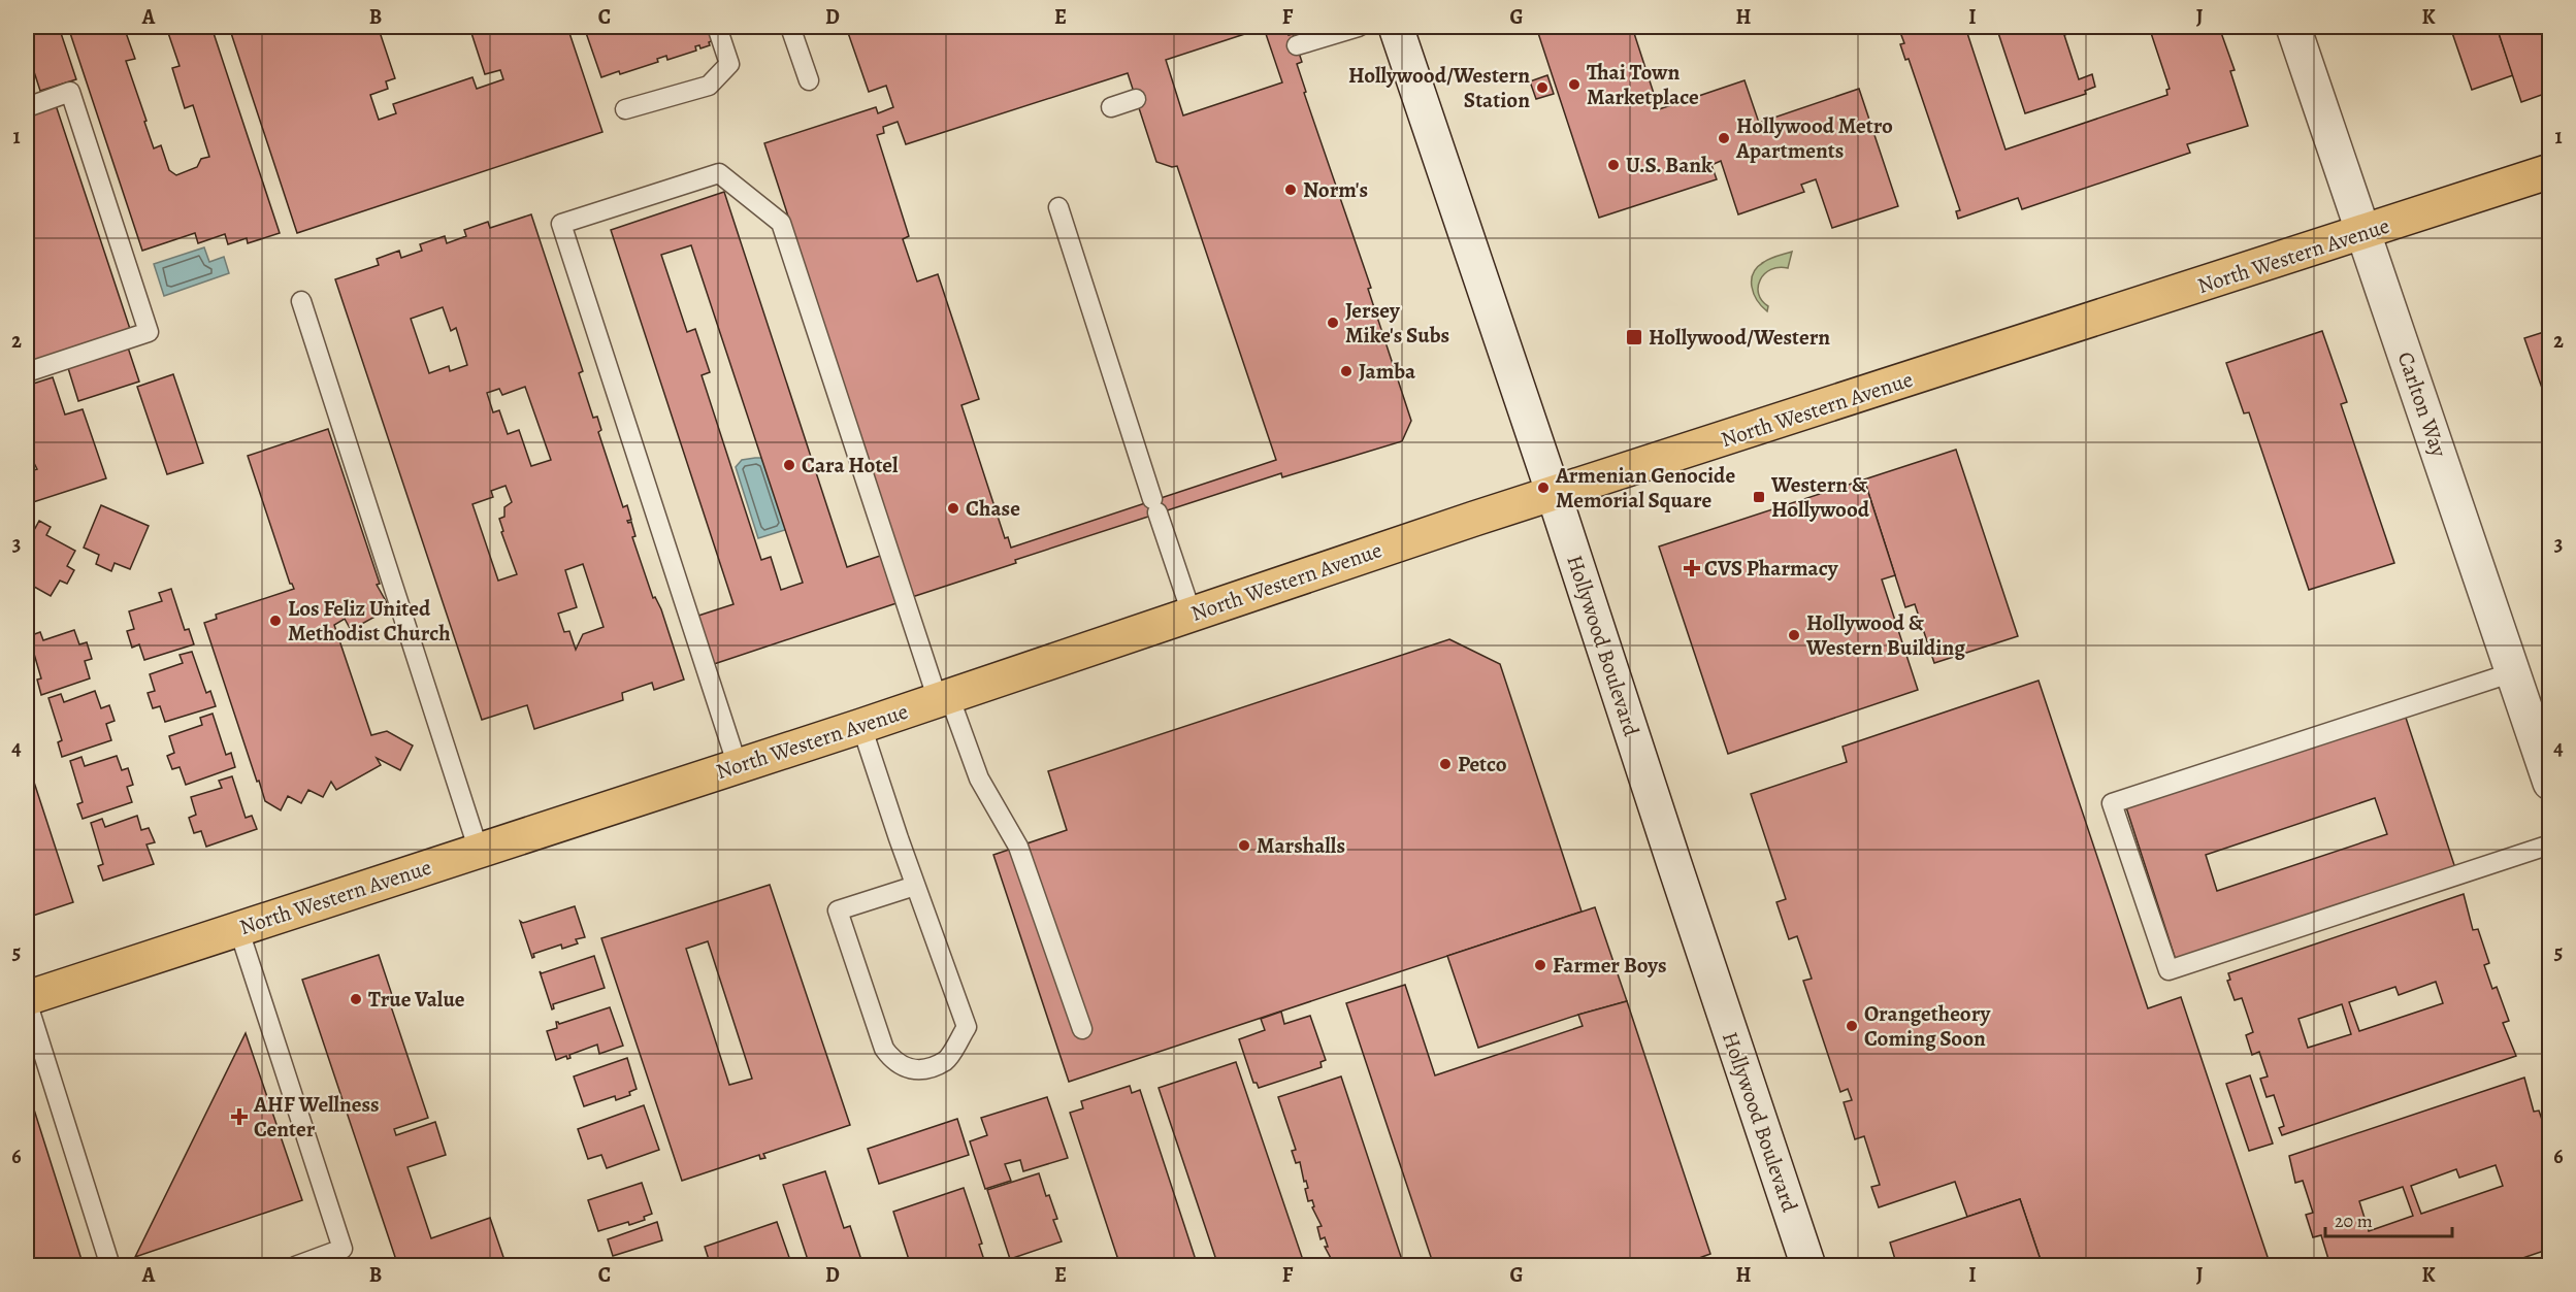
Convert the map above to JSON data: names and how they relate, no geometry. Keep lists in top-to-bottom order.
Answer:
{
  "streets": {
    "main road": ["North Western Avenue", "Carlton Way", "Hollywood Boulevard"]
  },
  "crossings": [
    ["North Western Avenue", "Carlton Way"],
    ["North Western Avenue", "Hollywood Boulevard"]
  ],
  "places": {
    "other": [
      "Thai Town Marketplace",
      "Hollywood/Western Station",
      "Hollywood Metro Apartments",
      "U.S. Bank",
      "Norm's",
      "Jersey Mike's Subs",
      "Jamba",
      "Cara Hotel",
      "Armenian Genocide Memorial Square",
      "Chase",
      "Los Feliz United Methodist Church",
      "Hollywood & Western Building",
      "Petco",
      "Marshalls",
      "Farmer Boys",
      "True Value",
      "Orangetheory Coming Soon"
    ],
    "transit": ["Hollywood/Western", "Western & Hollywood"],
    "health": ["CVS Pharmacy", "AHF Wellness Center"]
  },
  "scale_bar": "20 m",
  "grid": {
    "columns": [
      "A",
      "B",
      "C",
      "D",
      "E",
      "F",
      "G",
      "H",
      "I",
      "J",
      "K"
    ],
    "rows": [
      "1",
      "2",
      "3",
      "4",
      "5",
      "6"
    ]
  }
}
